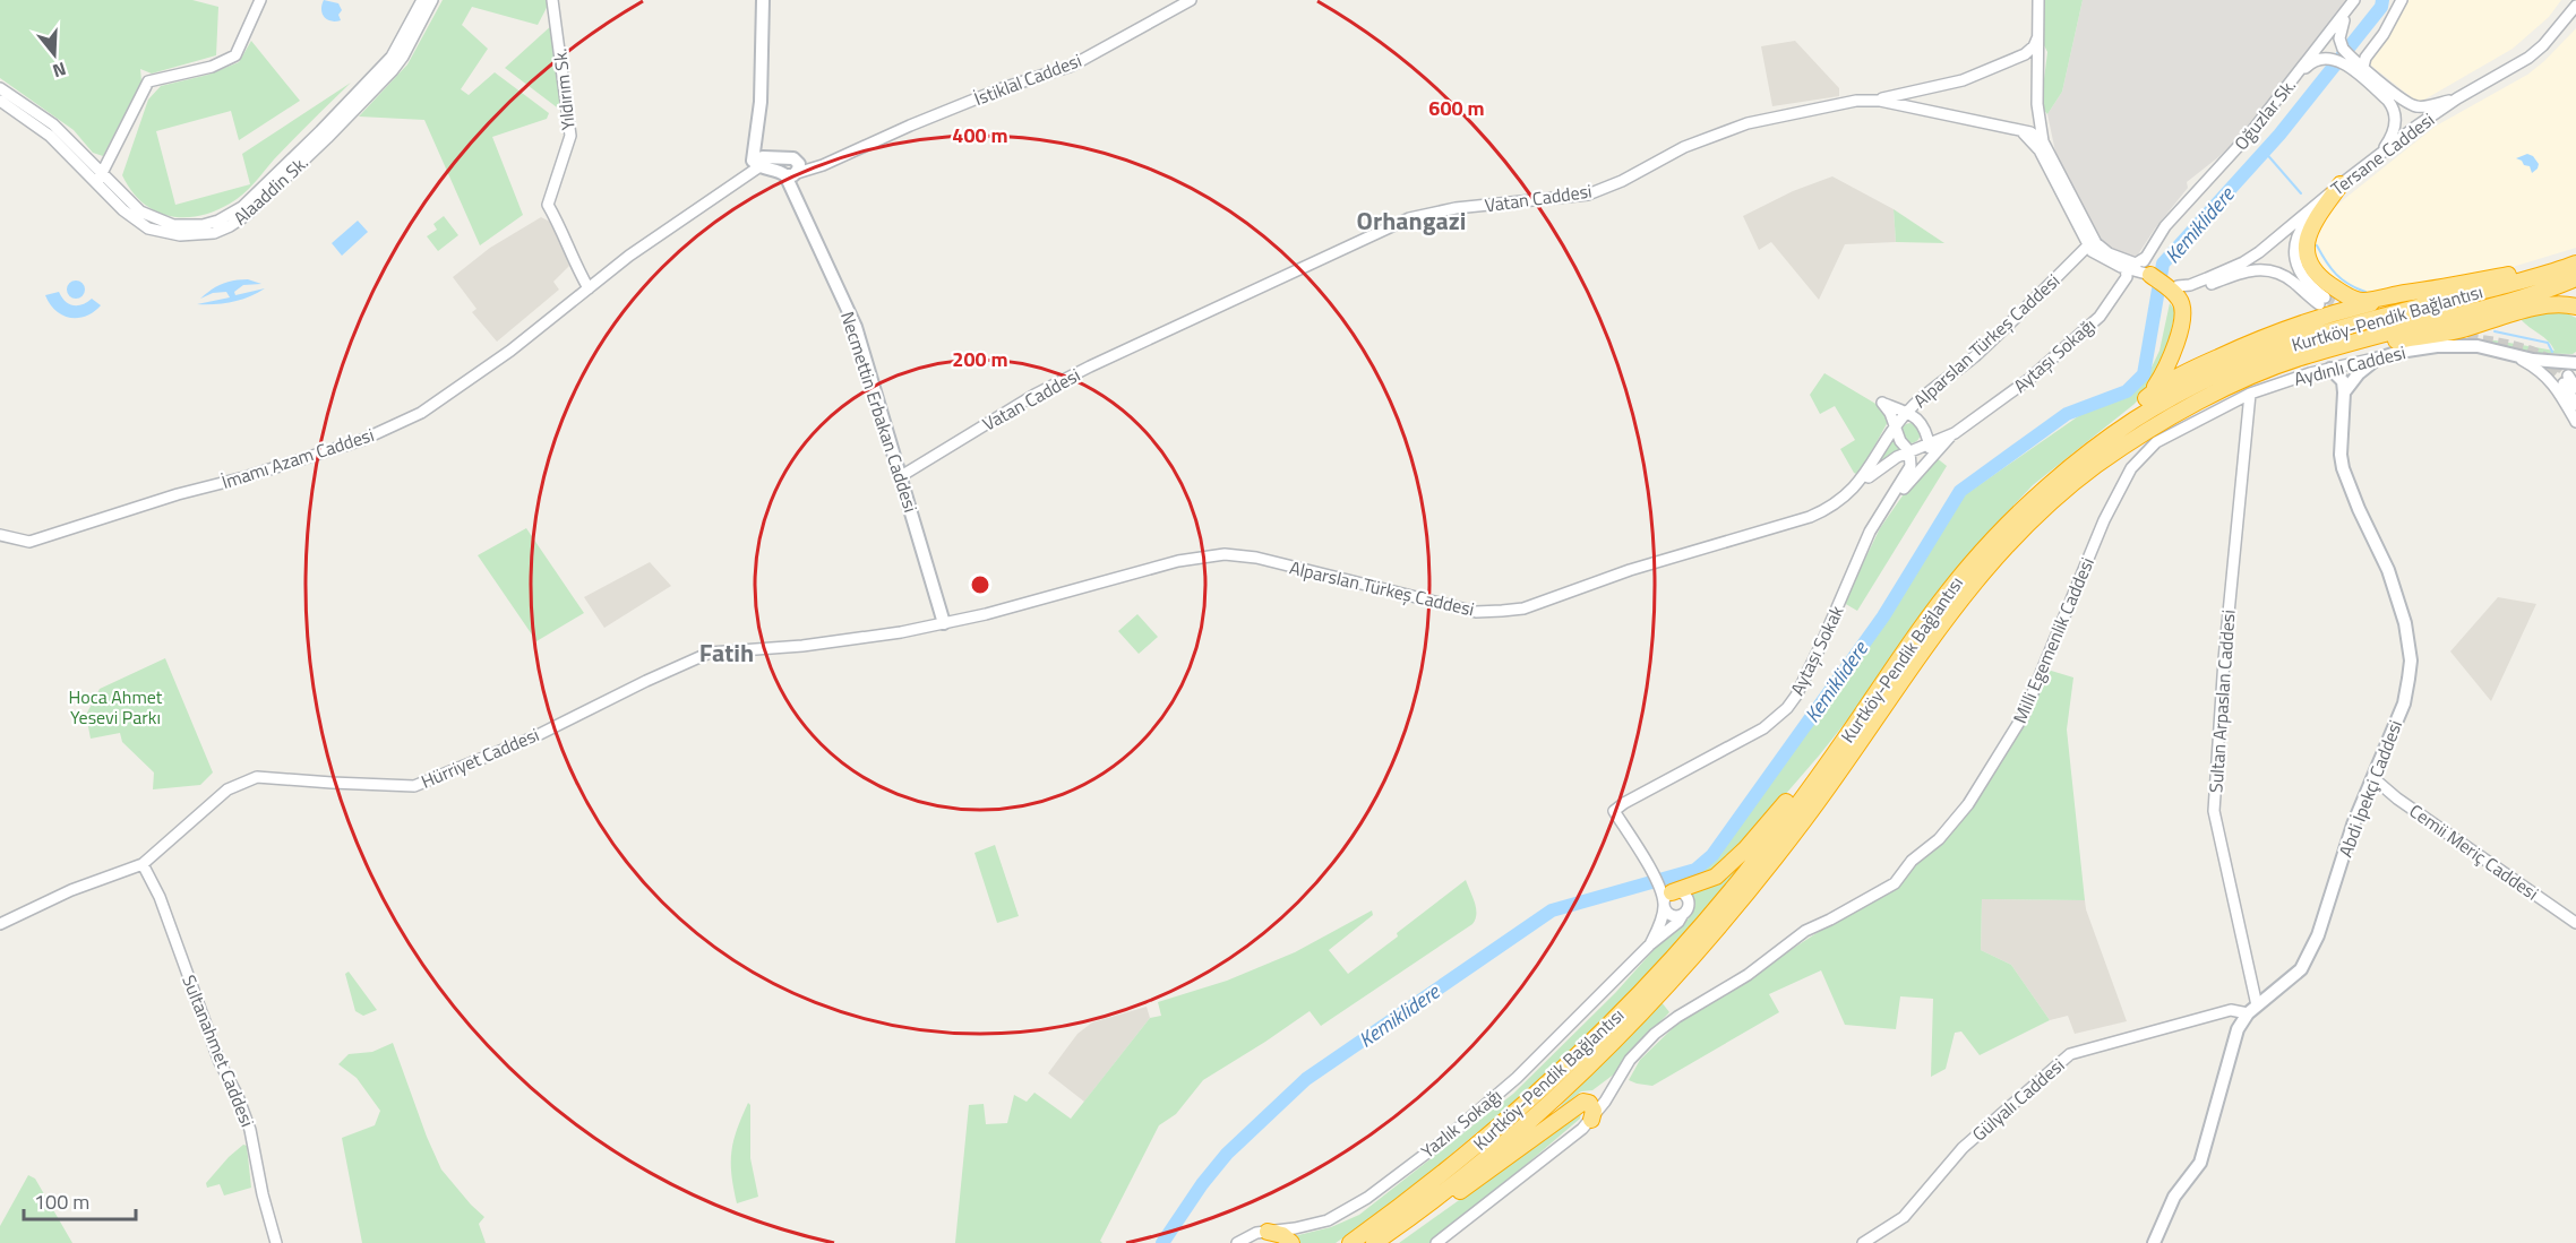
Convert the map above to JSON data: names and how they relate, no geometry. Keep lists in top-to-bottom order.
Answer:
{
  "streets": {
    "highway": ["Kurtköy-Pendik Bağlantısı"],
    "main road": ["Aydınlı Caddesi", "Necmettin Erbakan Caddesi", "Abdi İpekçi Caddesi"],
    "street": [
      "İstiklal Caddesi",
      "Yıldırım Sk.",
      "Oğuzlar Sk.",
      "Tersane Caddesi",
      "Alaaddin Sk.",
      "Vatan Caddesi",
      "Alparslan Türkeş Caddesi",
      "Aytaşı Sokağı",
      "İmamı Azam Caddesi",
      "Milli Egemenlik Caddesi",
      "Aytaşı Sokak",
      "Sultan Arpaslan Caddesi",
      "Hürriyet Caddesi",
      "Cemii Meriç Caddesi",
      "Sultanahmet Caddesi",
      "Gülyalı Caddesi",
      "Yazlık Sokağı"
    ]
  },
  "crossings": [
    ["İstiklal Caddesi", "Necmettin Erbakan Caddesi"],
    ["Yıldırım Sk.", "İmamı Azam Caddesi"],
    ["Vatan Caddesi", "Necmettin Erbakan Caddesi"],
    ["Alparslan Türkeş Caddesi", "Necmettin Erbakan Caddesi"],
    ["Alparslan Türkeş Caddesi", "Hürriyet Caddesi"],
    ["Aydınlı Caddesi", "Milli Egemenlik Caddesi"],
    ["Aydınlı Caddesi", "Sultan Arpaslan Caddesi"],
    ["Necmettin Erbakan Caddesi", "Hürriyet Caddesi"],
    ["Aytaşı Sokak", "Yazlık Sokağı"],
    ["Sultan Arpaslan Caddesi", "Abdi İpekçi Caddesi"],
    ["Sultan Arpaslan Caddesi", "Gülyalı Caddesi"],
    ["Hürriyet Caddesi", "Sultanahmet Caddesi"],
    ["Abdi İpekçi Caddesi", "Cemii Meriç Caddesi"],
    ["Abdi İpekçi Caddesi", "Gülyalı Caddesi"]
  ],
  "districts": ["Orhangazi", "Fatih"],
  "water": ["Kemiklidere"],
  "parks": ["Hoca Ahmet Yesevi Parkı"],
  "scale_bar": "100 m",
  "north": "bottom",
  "rings": ["600 m", "400 m", "200 m"]
}
